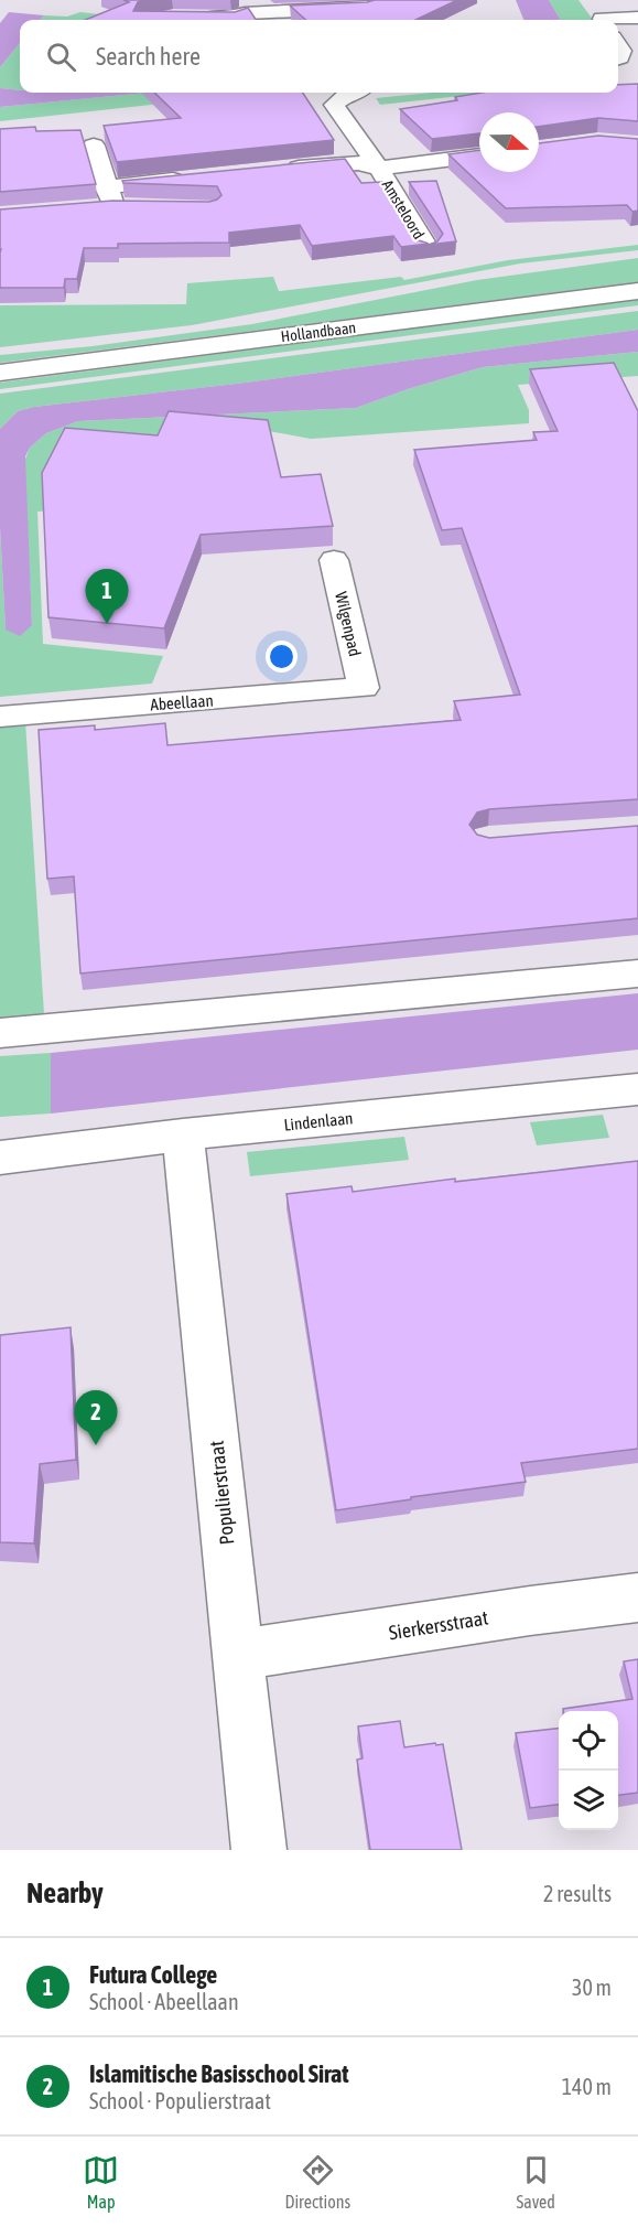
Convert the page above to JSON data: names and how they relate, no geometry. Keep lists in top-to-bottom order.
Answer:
{
  "streets": {
    "street": [
      "Amsteloord",
      "Hollandbaan",
      "Wilgenpad",
      "Abeellaan",
      "Lindenlaan",
      "Populierstraat",
      "Sierkersstraat"
    ]
  },
  "crossings": [
    ["Wilgenpad", "Abeellaan"],
    ["Lindenlaan", "Populierstraat"],
    ["Populierstraat", "Sierkersstraat"]
  ],
  "north": "right",
  "page": {
    "search": "Search here",
    "pins": ["1", "2"],
    "heading": ["Nearby", "2 results"],
    "list": [
      {
        "mark": "1",
        "name": "Futura College",
        "note": "School · Abeellaan",
        "value": "30 m"
      },
      {
        "mark": "2",
        "name": "Islamitische Basisschool Sirat",
        "note": "School · Populierstraat",
        "value": "140 m"
      }
    ],
    "nav": ["Map", "Directions", "Saved"]
  }
}
